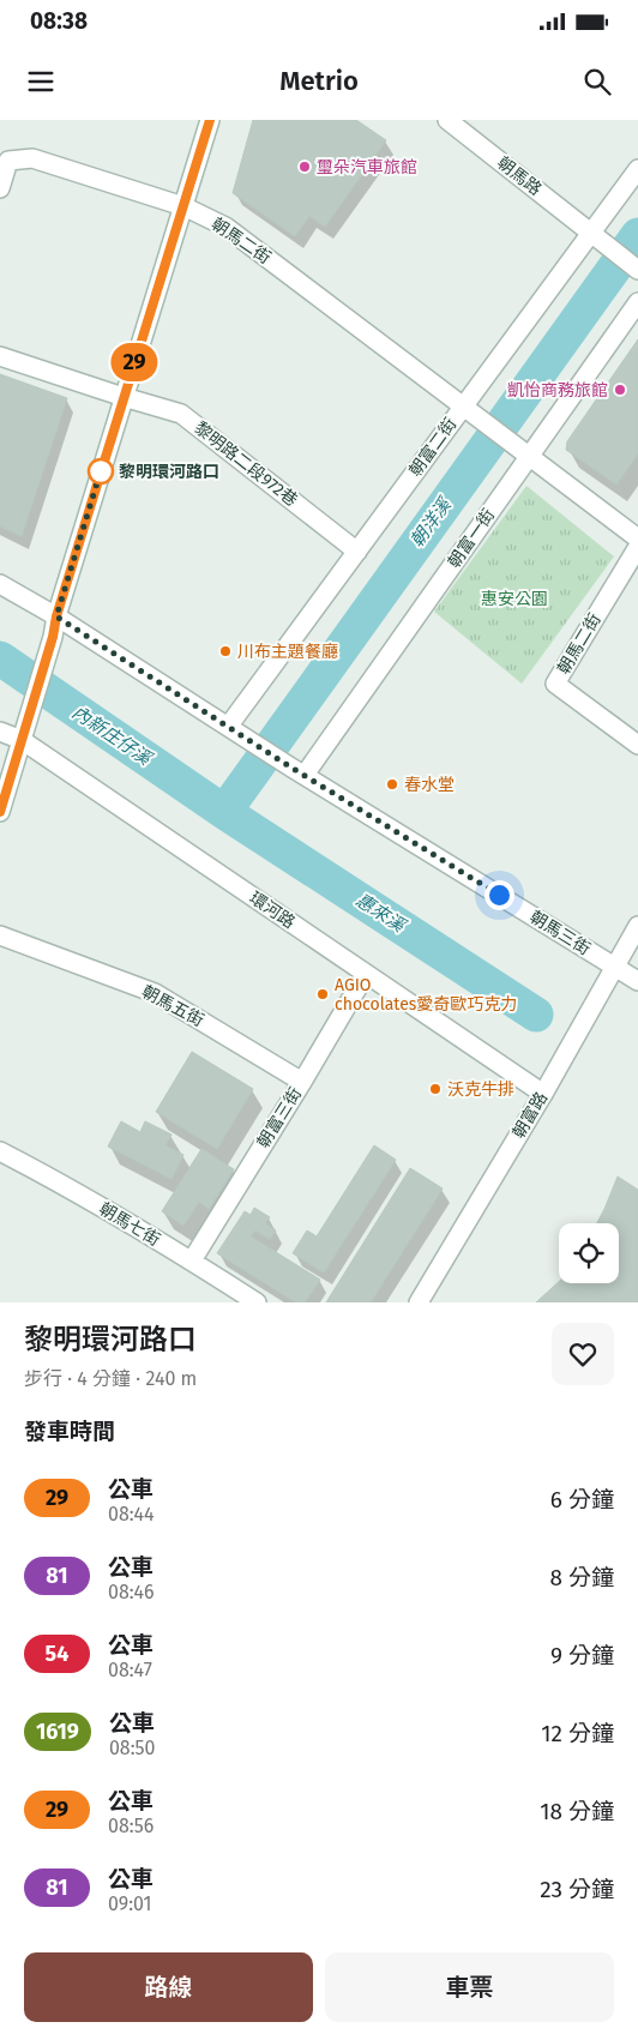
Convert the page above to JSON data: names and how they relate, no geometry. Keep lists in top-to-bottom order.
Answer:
{
  "streets": {
    "street": [
      "朝馬路",
      "朝馬二街",
      "朝富二街",
      "黎明路二段972巷",
      "朝富一街",
      "環河路",
      "朝馬三街",
      "朝馬五街",
      "朝富路",
      "朝富三街",
      "朝馬七街"
    ]
  },
  "crossings": [
    ["朝馬路", "朝富二街"],
    ["朝馬二街", "朝富二街"],
    ["朝馬二街", "朝富一街"],
    ["朝富二街", "黎明路二段972巷"],
    ["朝富二街", "朝馬三街"],
    ["朝富一街", "朝馬三街"],
    ["環河路", "朝富路"],
    ["環河路", "朝富三街"],
    ["朝馬三街", "朝富路"],
    ["朝馬五街", "朝富三街"],
    ["朝富三街", "朝馬七街"]
  ],
  "water": ["朝洋溪", "內新庄仔溪", "惠來溪"],
  "parks": ["惠安公園"],
  "places": [
    "璽朵汽車旅館",
    "凱怡商務旅館",
    "黎明環河路口",
    "川布主題餐廳",
    "春水堂",
    "AGIO chocolates愛奇歐巧克力",
    "沃克牛排"
  ],
  "lines": ["bus line 29"],
  "page": {
    "status": "08:38",
    "header": "Metrio",
    "on_map": "29",
    "heading": [
      ["黎明環河路口", "步行 · 4 分鐘 · 240 m"],
      "發車時間"
    ],
    "list": [
      {
        "mark": "29",
        "name": "公車",
        "note": "08:44",
        "value": "6 分鐘"
      },
      {
        "mark": "81",
        "name": "公車",
        "note": "08:46",
        "value": "8 分鐘"
      },
      {
        "mark": "54",
        "name": "公車",
        "note": "08:47",
        "value": "9 分鐘"
      },
      {
        "mark": "1619",
        "name": "公車",
        "note": "08:50",
        "value": "12 分鐘"
      },
      {
        "mark": "29",
        "name": "公車",
        "note": "08:56",
        "value": "18 分鐘"
      },
      {
        "mark": "81",
        "name": "公車",
        "note": "09:01",
        "value": "23 分鐘"
      }
    ],
    "buttons": ["路線", "車票"]
  }
}
